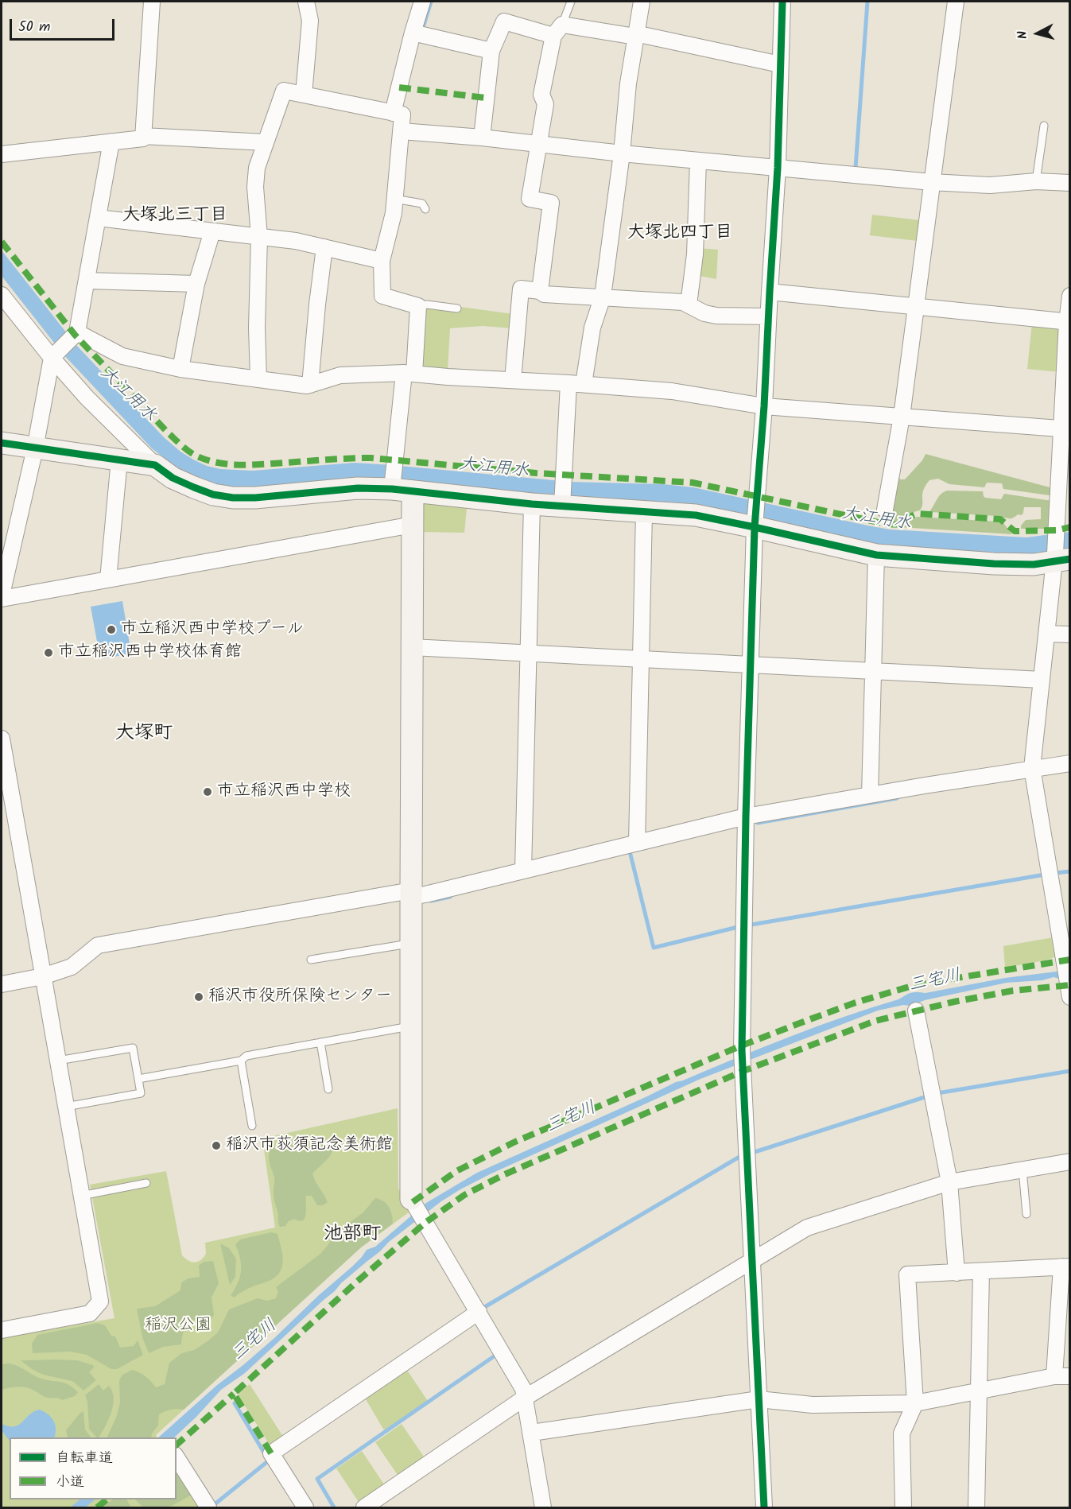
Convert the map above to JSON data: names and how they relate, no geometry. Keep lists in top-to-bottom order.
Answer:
{
  "districts": [
    "大塚北三丁目",
    "大塚北四丁目",
    "大塚町",
    "池部町"
  ],
  "water": ["大江用水", "三宅川"],
  "parks": ["稲沢公園"],
  "places": [
    "市立稲沢西中学校プール",
    "市立稲沢西中学校体育館",
    "市立稲沢西中学校",
    "稲沢市役所保険センター",
    "稲沢市荻須記念美術館"
  ],
  "legend": ["自転車道", "小道"],
  "scale_bar": "50 m",
  "north": "left"
}
